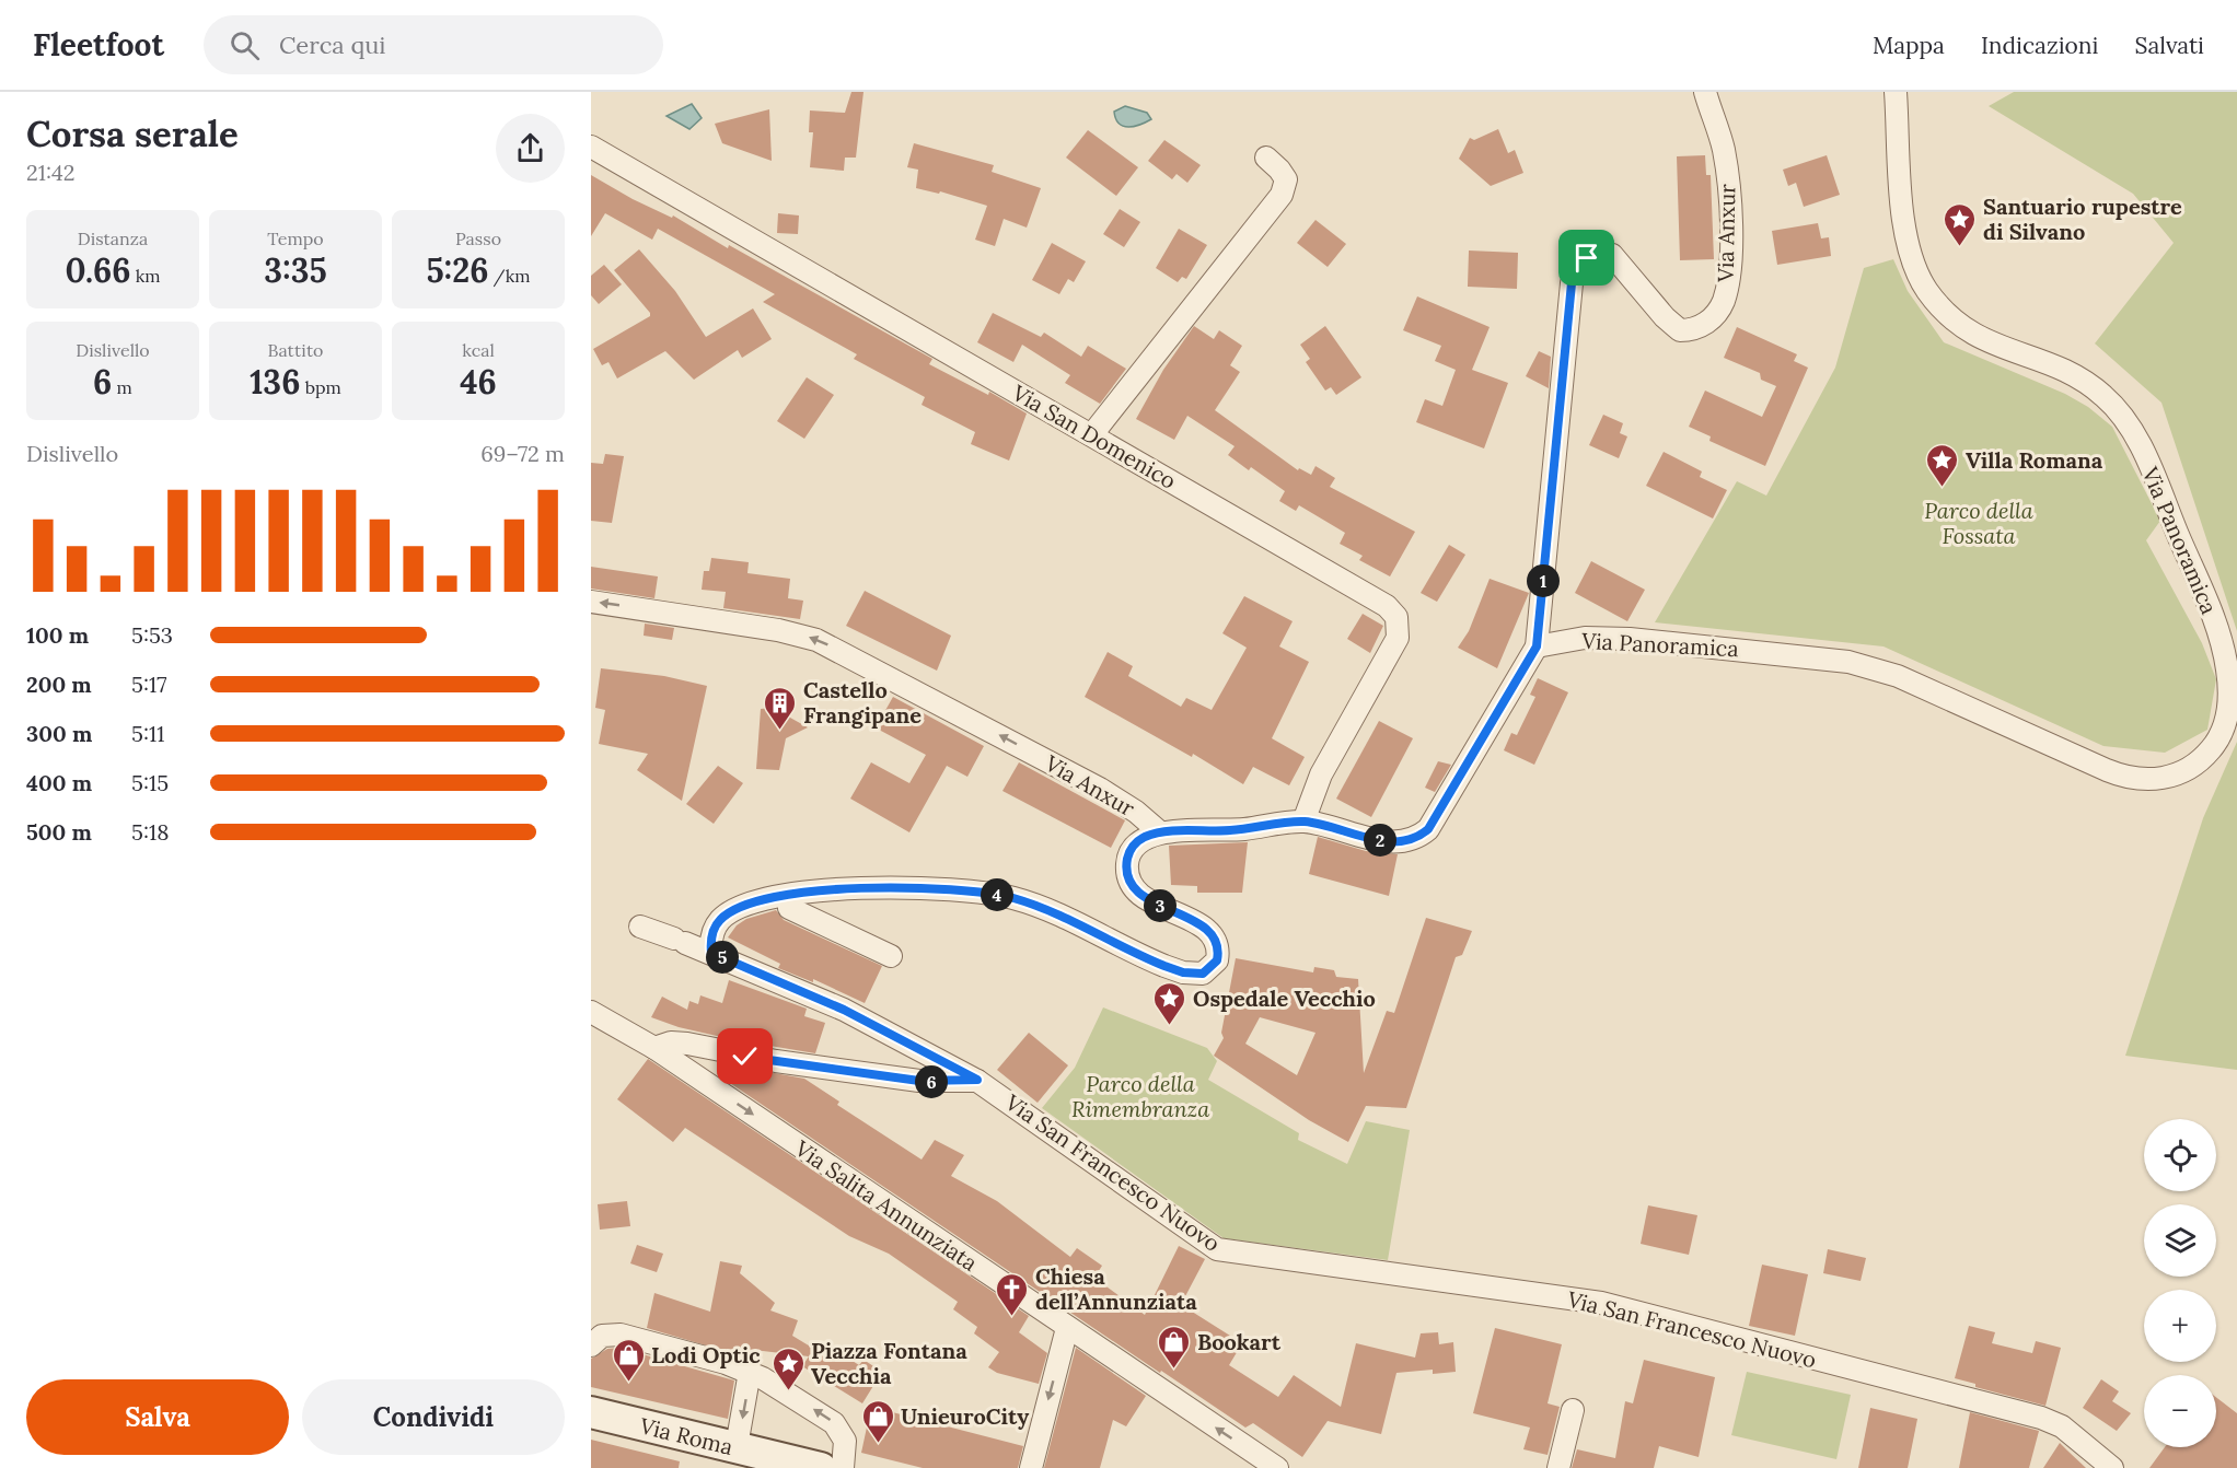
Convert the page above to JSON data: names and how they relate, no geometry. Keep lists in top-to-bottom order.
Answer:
{
  "streets": {
    "main road": ["Via Roma"],
    "street": [
      "Via Anxur",
      "Via San Domenico",
      "Via Panoramica",
      "Via San Francesco Nuovo",
      "Via Salita Annunziata"
    ]
  },
  "crossings": [
    ["Via Anxur", "Via San Domenico"],
    ["Via Anxur", "Via Panoramica"]
  ],
  "parks": ["Parco della Fossata", "Parco della Rimembranza"],
  "places": {
    "place": [
      "Santuario rupestre di Silvano",
      "Villa Romana",
      "Ospedale Vecchio",
      "Piazza Fontana Vecchia"
    ],
    "building": ["Castello Frangipane"],
    "church": ["Chiesa dell’Annunziata"],
    "shop": ["Bookart", "Lodi Optic", "UnieuroCity"]
  },
  "page": {
    "header": "Fleetfoot",
    "search": "Cerca qui",
    "nav": ["Mappa", "Indicazioni", "Salvati"],
    "heading": ["Corsa serale", "21:42"],
    "stats": [
      ["Distanza", "0.66 km"],
      ["Tempo", "3:35"],
      ["Passo", "5:26 /km"],
      ["Dislivello", "6 m"],
      ["Battito", "136 bpm"],
      ["kcal", "46"]
    ],
    "chart": ["Dislivello", "69–72 m"],
    "pins": [
      "1",
      "2",
      "4",
      "3",
      "5",
      "6"
    ],
    "list": [
      {
        "name": "100 m",
        "note": "5:53"
      },
      {
        "name": "200 m",
        "note": "5:17"
      },
      {
        "name": "300 m",
        "note": "5:11"
      },
      {
        "name": "400 m",
        "note": "5:15"
      },
      {
        "name": "500 m",
        "note": "5:18"
      }
    ],
    "map_buttons": ["+", "−"],
    "buttons": ["Salva", "Condividi"]
  }
}
